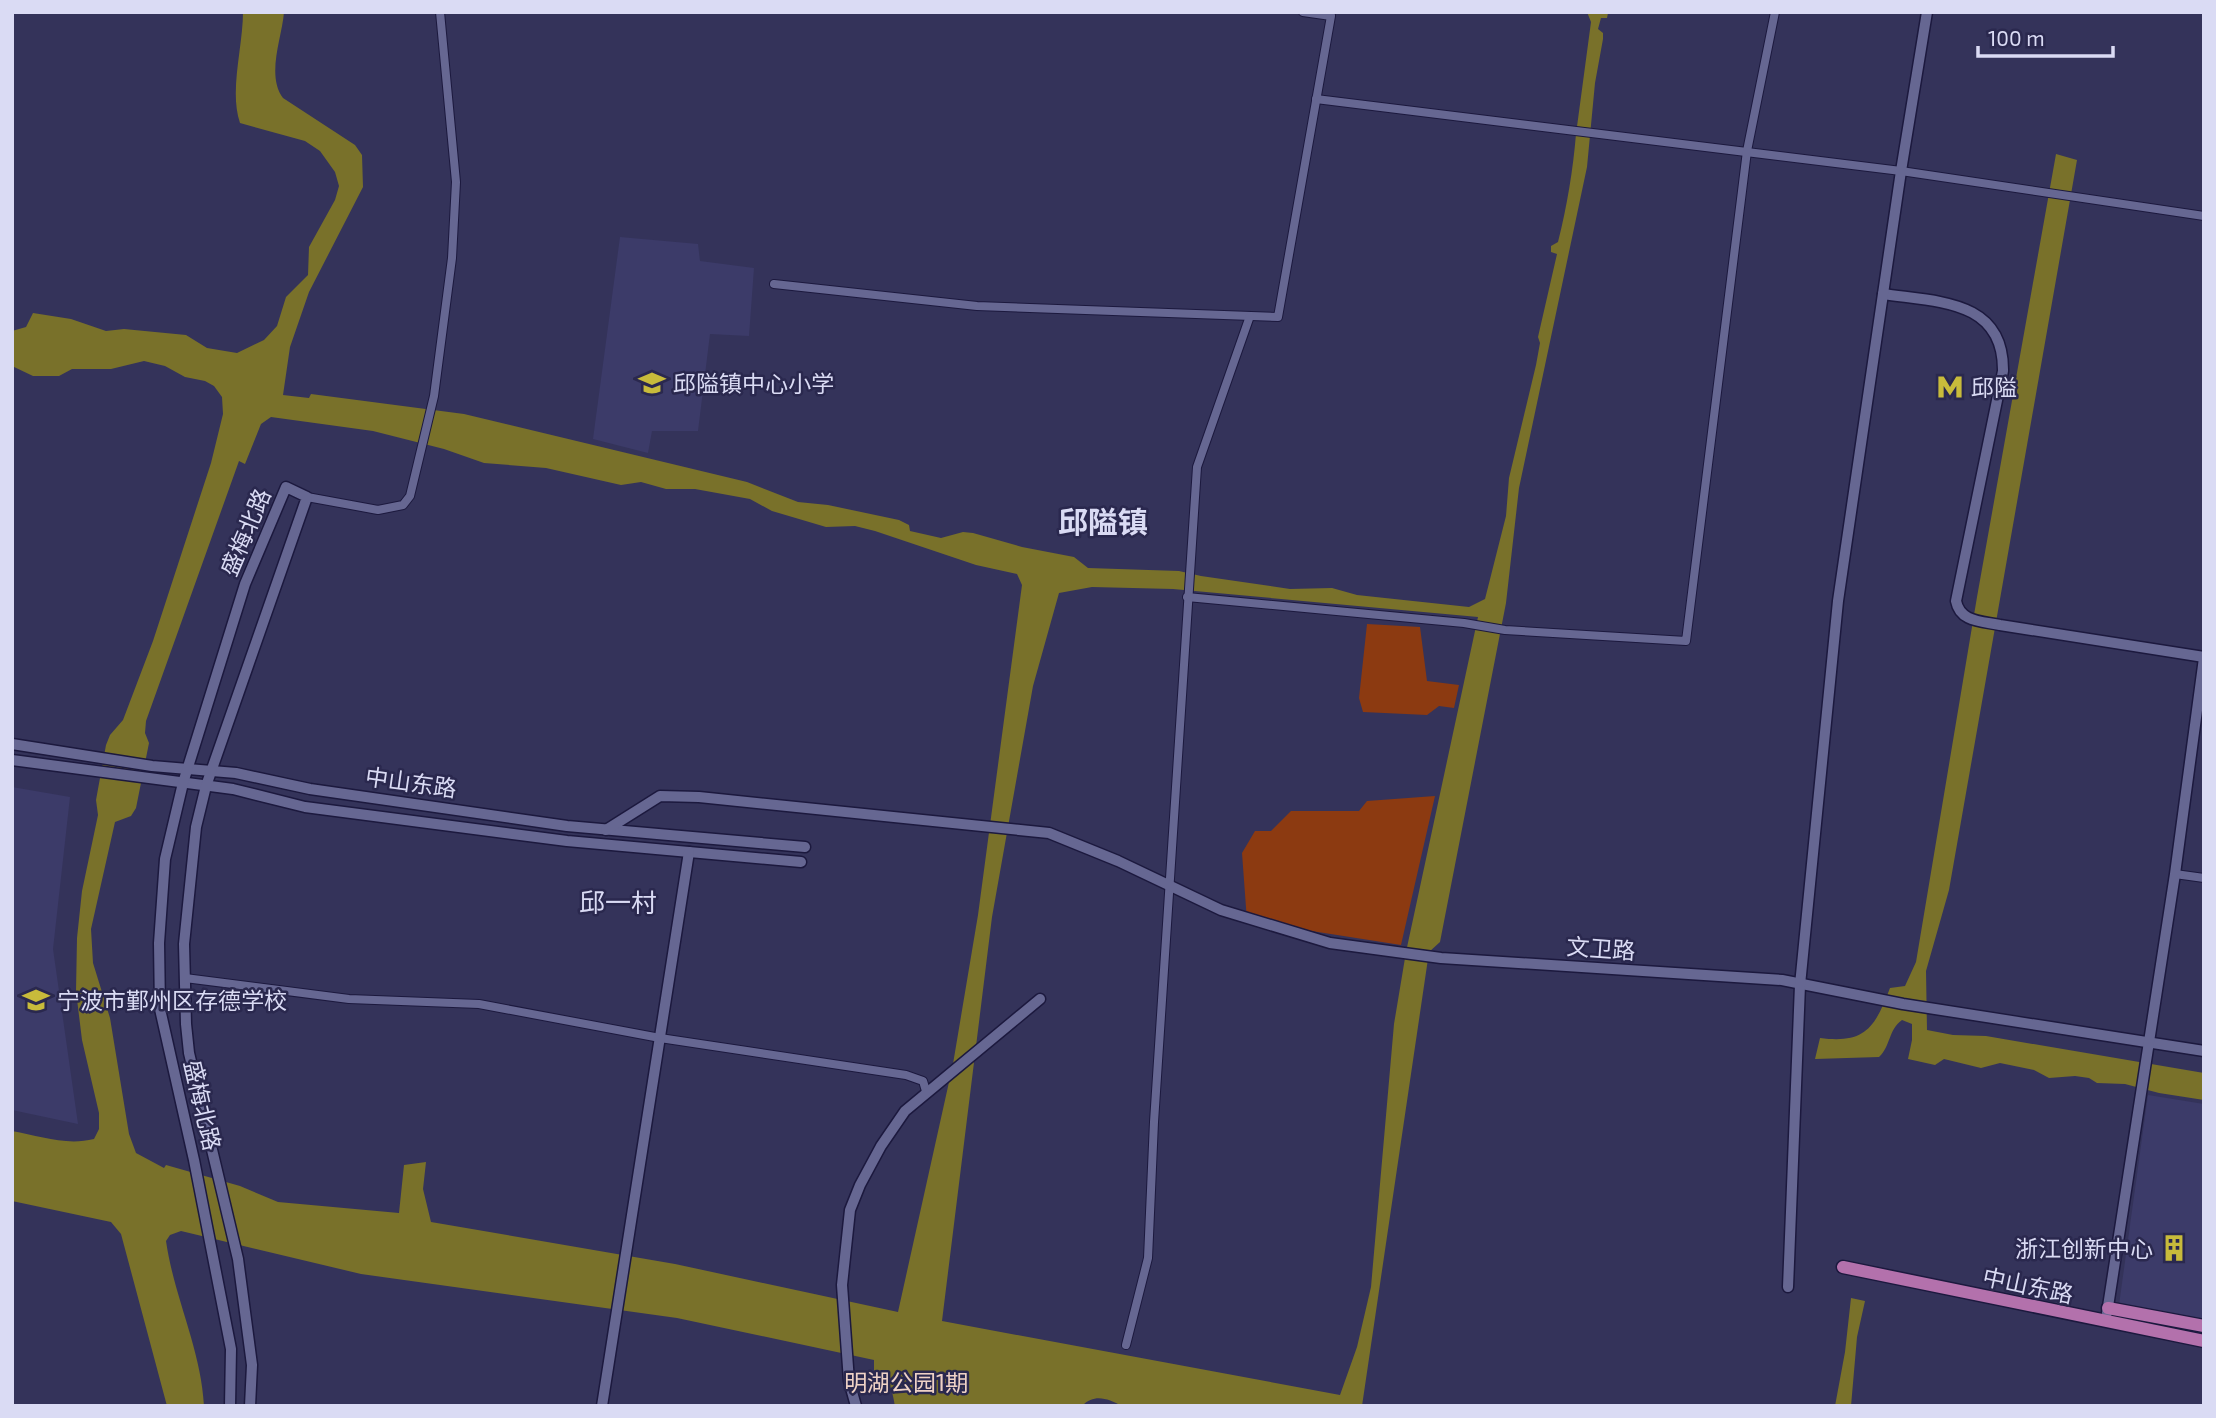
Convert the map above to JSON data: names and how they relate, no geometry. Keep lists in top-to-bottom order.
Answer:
{
  "streets": {
    "main road": ["盛梅北路", "中山东路", "文卫路"]
  },
  "crossings": [
    ["盛梅北路", "中山东路"],
    ["中山东路", "文卫路"]
  ],
  "districts": ["邱隘镇", "邱一村"],
  "parks": ["明湖公园1期"],
  "places": {
    "school or university": ["邱隘镇中心小学", "宁波市鄞州区存德学校"],
    "metro station": ["邱隘"],
    "building": ["浙江创新中心"]
  },
  "scale_bar": "100 m"
}
